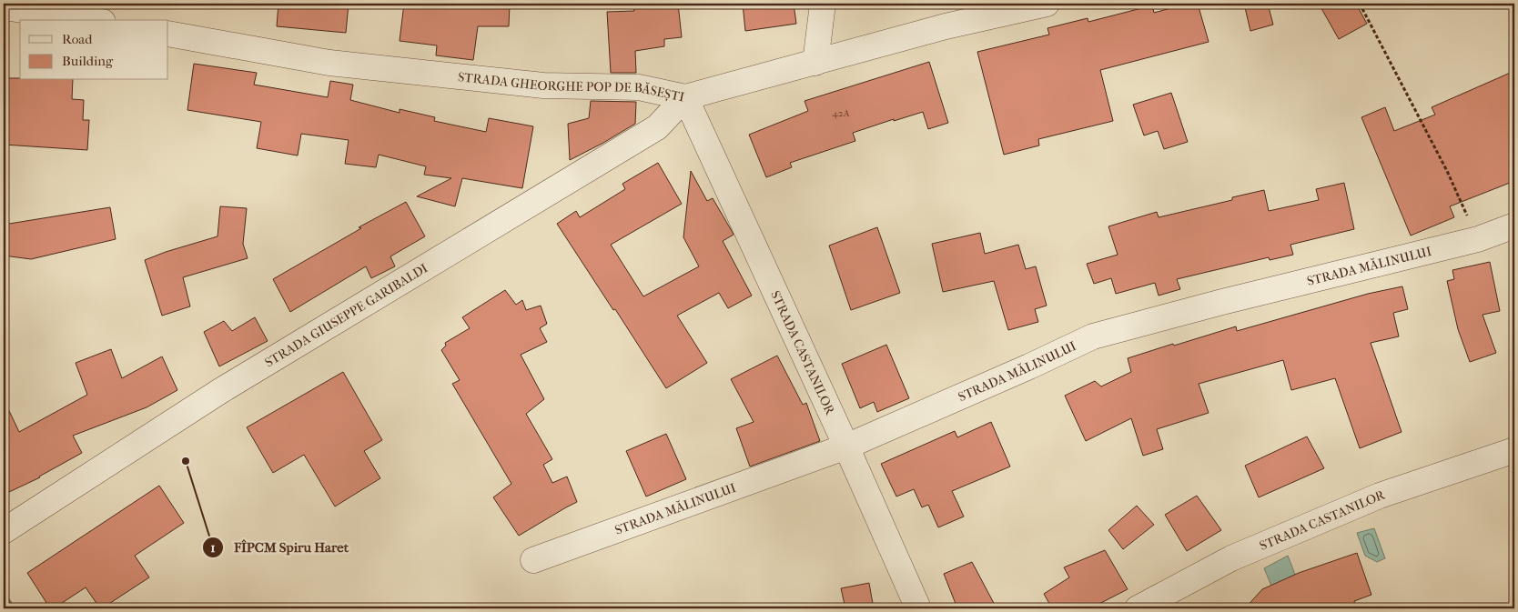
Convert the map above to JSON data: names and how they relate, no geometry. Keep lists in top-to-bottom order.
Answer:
{
  "streets": {
    "street": [
      "STRADA GHEORGHE POP DE BĂSEȘTI",
      "STRADA MĂLINULUI",
      "STRADA GIUSEPPE GARIBALDI",
      "STRADA CASTANILOR"
    ]
  },
  "crossings": [
    ["STRADA GHEORGHE POP DE BĂSEȘTI", "STRADA GIUSEPPE GARIBALDI"],
    ["STRADA GHEORGHE POP DE BĂSEȘTI", "STRADA CASTANILOR"],
    ["STRADA MĂLINULUI", "STRADA CASTANILOR"],
    ["STRADA GIUSEPPE GARIBALDI", "STRADA CASTANILOR"]
  ],
  "places": ["FÎPCM Spiru Haret"],
  "house_numbers": ["42A"],
  "legend": ["Road", "Building"]
}
